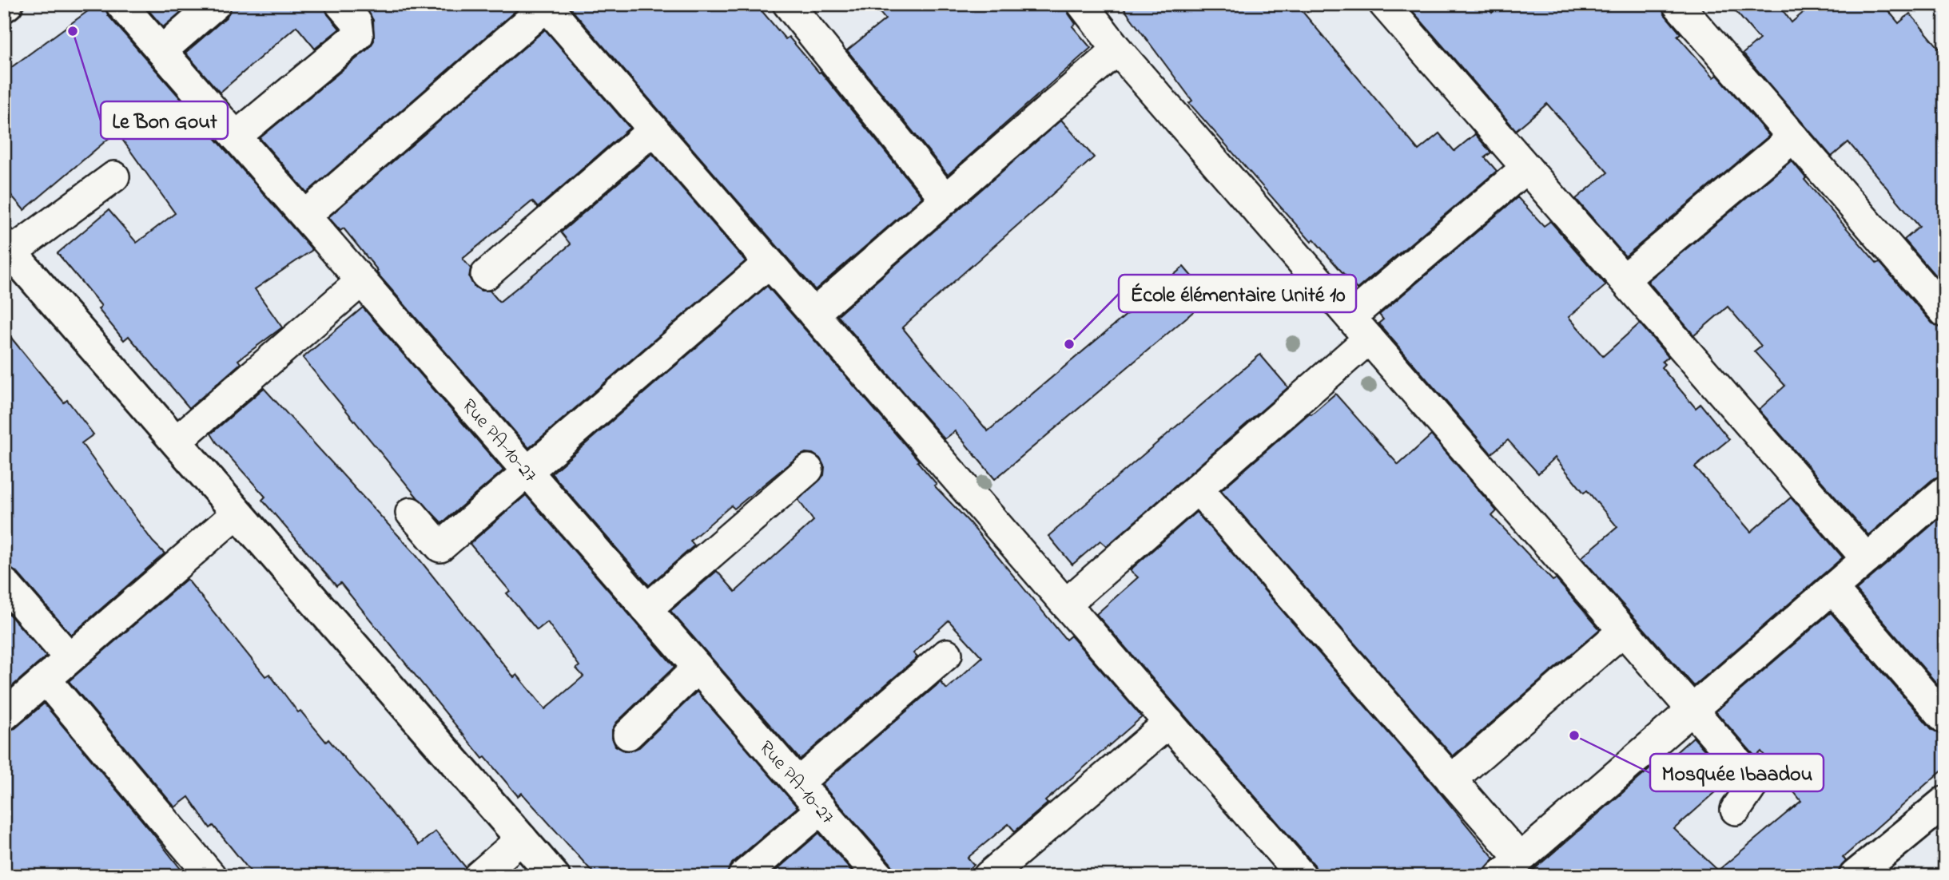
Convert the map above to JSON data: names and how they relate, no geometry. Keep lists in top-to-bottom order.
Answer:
{
  "streets": {
    "street": ["Rue PA-10-27"]
  },
  "places": ["Le Bon Gout", "École élémentaire Unité 10", "Mosquée Ibaadou"]
}
